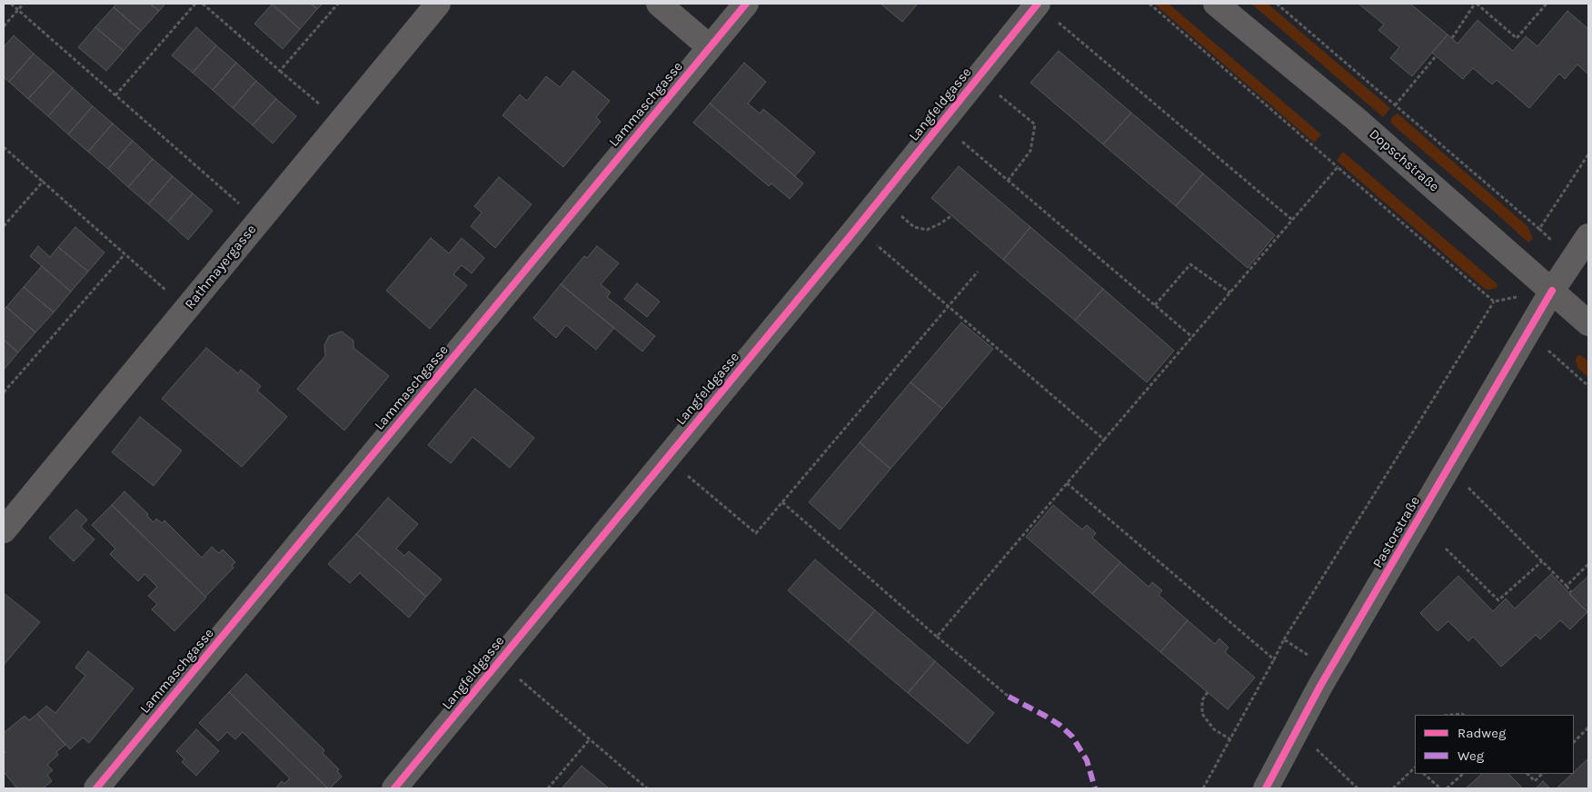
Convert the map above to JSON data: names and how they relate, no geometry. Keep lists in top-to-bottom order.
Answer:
{
  "streets": {
    "street": [
      "Lammaschgasse",
      "Langfeldgasse",
      "Dopschstraße",
      "Rathmayergasse",
      "Pastorstraße"
    ]
  },
  "crossings": [
    ["Dopschstraße", "Pastorstraße"]
  ],
  "legend": ["Radweg", "Weg"]
}
